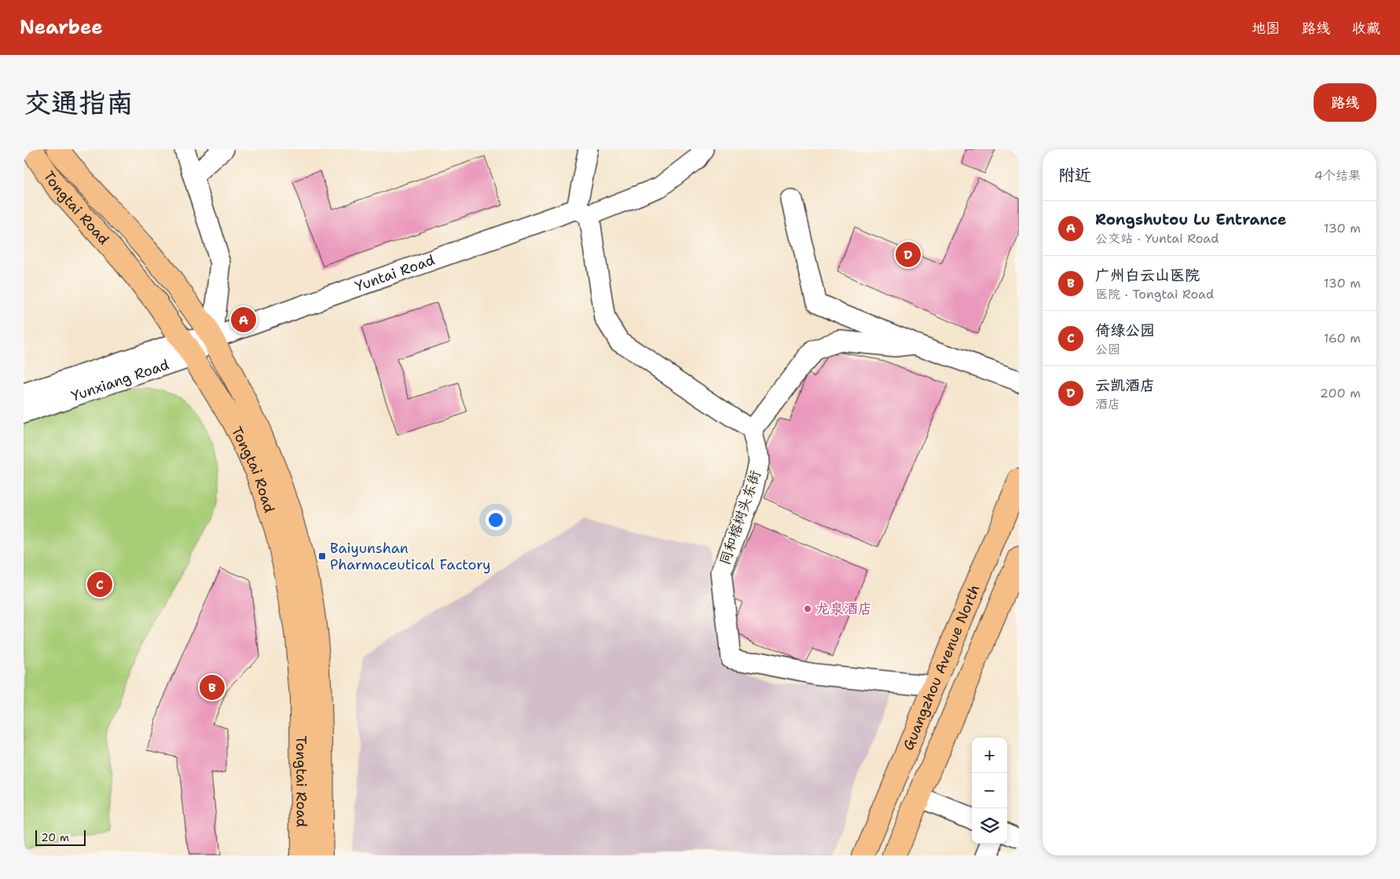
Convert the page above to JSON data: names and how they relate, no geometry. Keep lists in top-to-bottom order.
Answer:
{
  "streets": {
    "main road": ["Tongtai Road", "Guangzhou Avenue North"],
    "street": ["Yuntai Road", "Yunxiang Road", "同和榕树头东街"]
  },
  "crossings": [
    ["Tongtai Road", "Yuntai Road"],
    ["Tongtai Road", "Yunxiang Road"],
    ["Yuntai Road", "Yunxiang Road"],
    ["同和榕树头东街", "Guangzhou Avenue North"]
  ],
  "places": {
    "transit": ["Baiyunshan Pharmaceutical Factory"],
    "other": ["龙泉酒店"]
  },
  "scale_bar": "20 m",
  "page": {
    "header": "Nearbee",
    "nav": ["地图", "路线", "收藏"],
    "buttons": "路线",
    "title": "交通指南",
    "heading": ["附近", "4个结果"],
    "list": [
      {
        "mark": "A",
        "name": "Rongshutou Lu Entrance",
        "note": "公交站 · Yuntai Road",
        "value": "130 m"
      },
      {
        "mark": "B",
        "name": "广州白云山医院",
        "note": "医院 · Tongtai Road",
        "value": "130 m"
      },
      {
        "mark": "C",
        "name": "倚绿公园",
        "note": "公园",
        "value": "160 m"
      },
      {
        "mark": "D",
        "name": "云凯酒店",
        "note": "酒店",
        "value": "200 m"
      }
    ],
    "pins": [
      "D",
      "A",
      "C",
      "B"
    ],
    "map_buttons": ["+", "−"],
    "scale": "20 m"
  }
}
